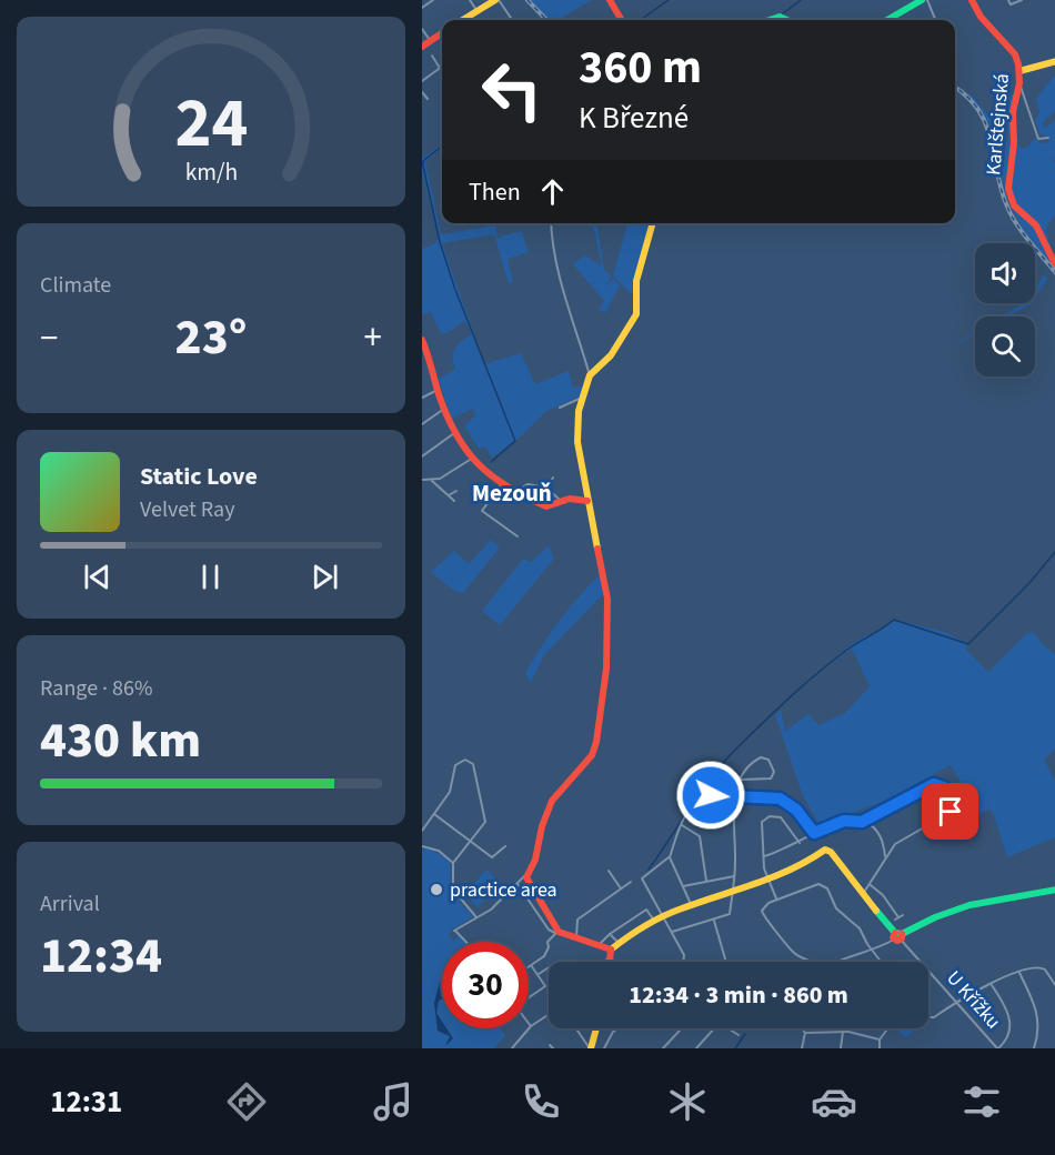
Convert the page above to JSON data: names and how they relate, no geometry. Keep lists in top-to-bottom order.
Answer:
{
  "streets": {
    "street": ["Karlštejnská", "U Křížku"]
  },
  "districts": ["Mezouň"],
  "places": ["practice area"],
  "page": {
    "turn": ["360 m", "K Březné"],
    "then": "Then",
    "tile": [
      "Climate",
      ["Range · 86%", "430 km"],
      ["Arrival", "12:34"]
    ],
    "heat": ["−", "23°", "+"],
    "song": ["Static Love", "Velvet Ray"],
    "limit": "30",
    "trip": "12:34 · 3 min · 860 m",
    "tabs": "12:31",
    "gauge": ["24", "km/h"]
  }
}
